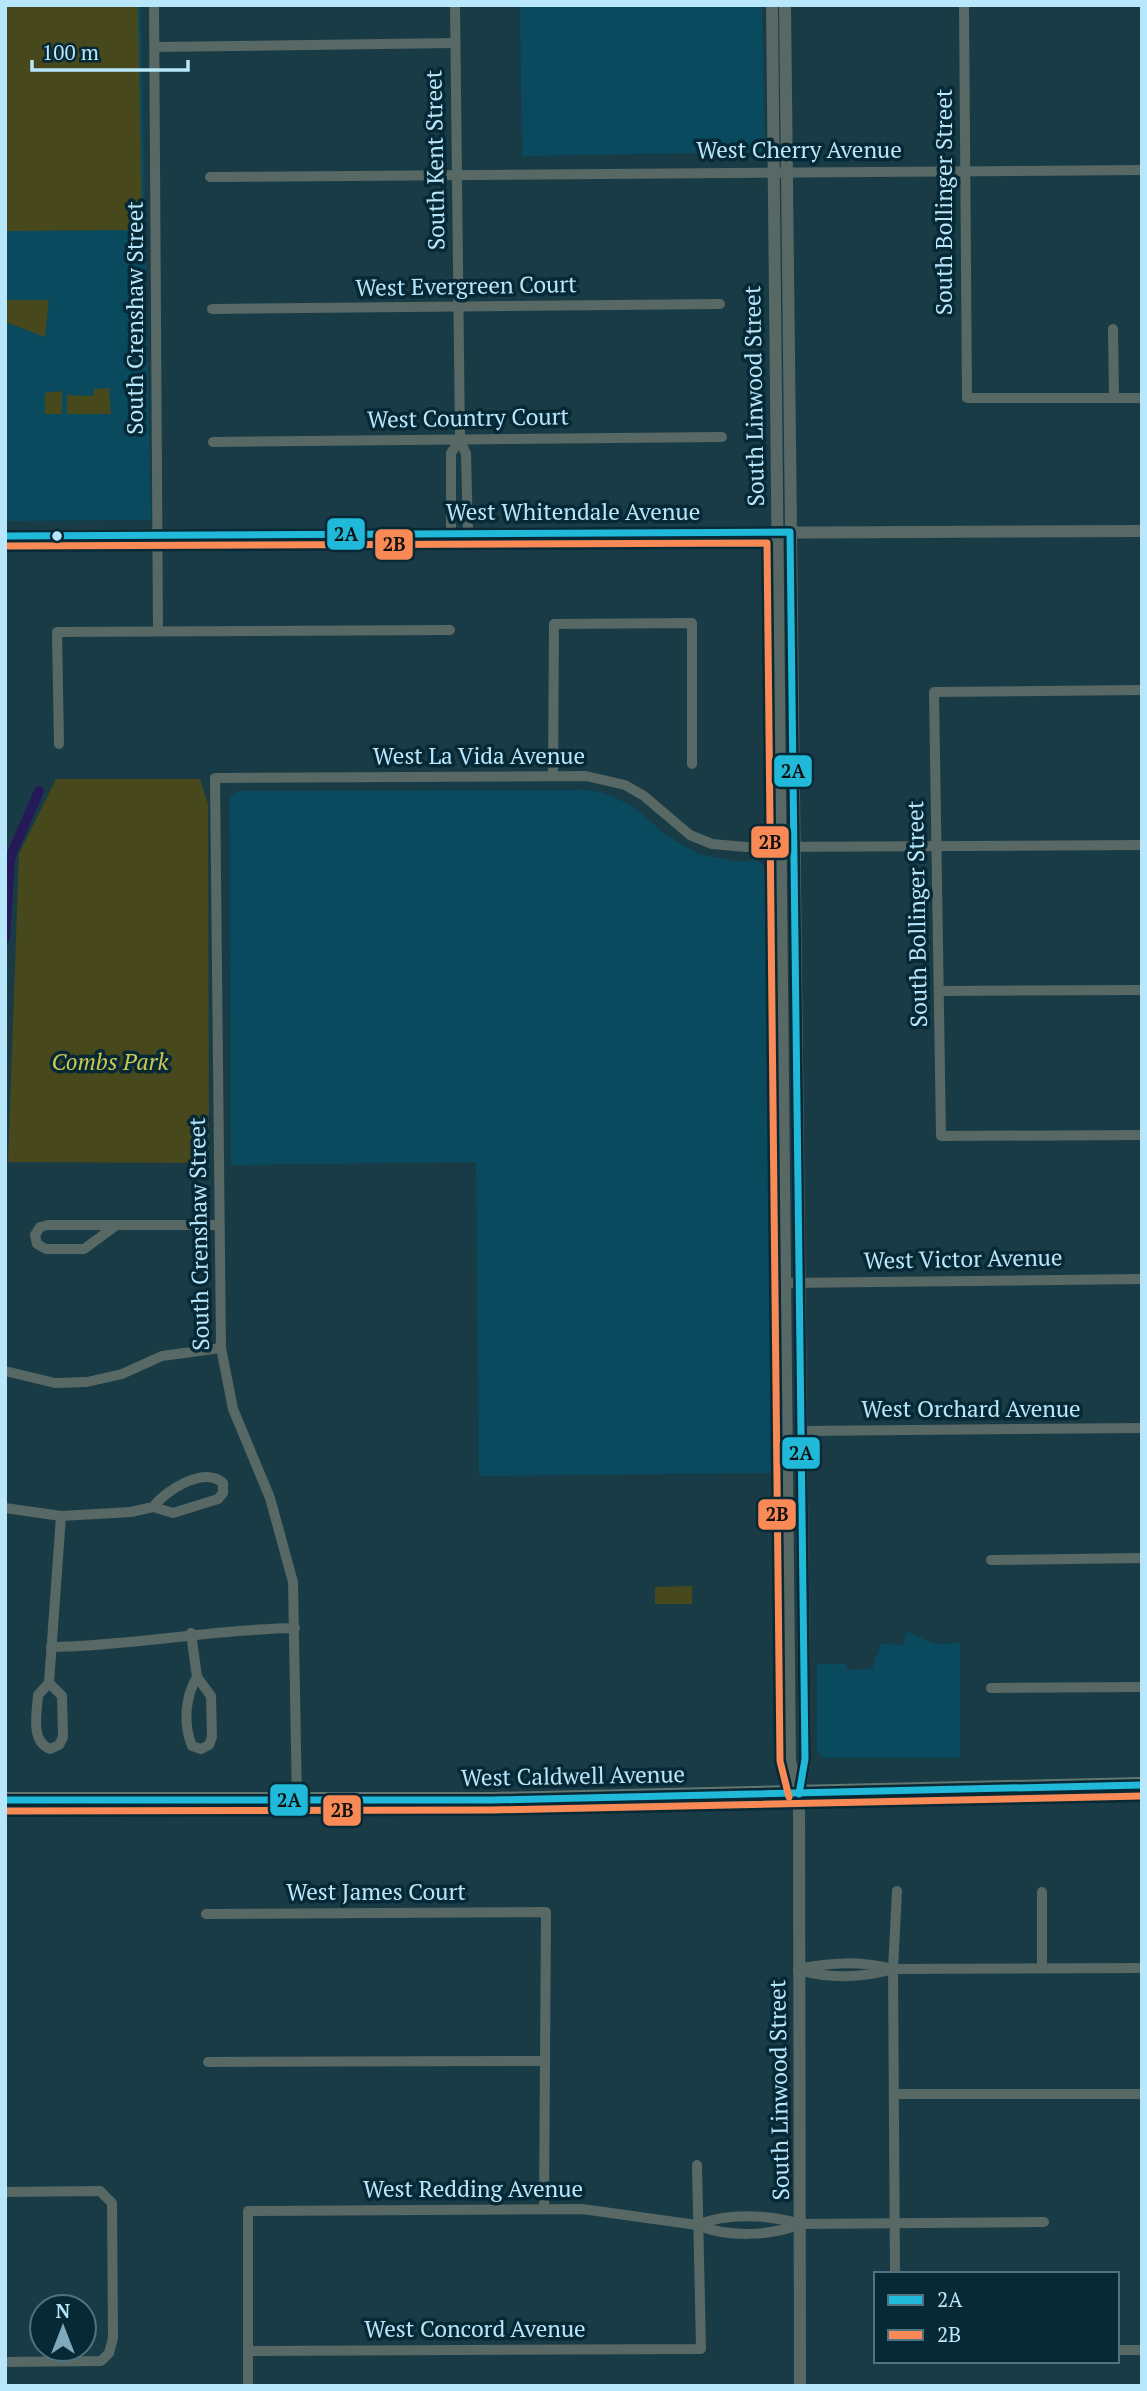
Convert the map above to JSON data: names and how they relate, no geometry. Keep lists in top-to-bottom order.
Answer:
{
  "streets": {
    "main road": ["West Caldwell Avenue"],
    "street": [
      "West Cherry Avenue",
      "South Kent Street",
      "South Bollinger Street",
      "West Evergreen Court",
      "South Crenshaw Street",
      "South Linwood Street",
      "West Country Court",
      "West Whitendale Avenue",
      "West La Vida Avenue",
      "West Victor Avenue",
      "West Orchard Avenue",
      "West James Court",
      "West Redding Avenue",
      "West Concord Avenue"
    ]
  },
  "crossings": [
    ["West Cherry Avenue", "South Kent Street"],
    ["West Cherry Avenue", "South Bollinger Street"],
    ["West Cherry Avenue", "South Linwood Street"],
    ["South Kent Street", "West Evergreen Court"],
    ["South Kent Street", "West Country Court"],
    ["South Kent Street", "West Whitendale Avenue"],
    ["South Bollinger Street", "West La Vida Avenue"],
    ["South Crenshaw Street", "West Whitendale Avenue"],
    ["South Crenshaw Street", "West La Vida Avenue"],
    ["South Crenshaw Street", "West Caldwell Avenue"],
    ["South Linwood Street", "West Whitendale Avenue"],
    ["South Linwood Street", "West La Vida Avenue"],
    ["South Linwood Street", "West Victor Avenue"],
    ["South Linwood Street", "West Orchard Avenue"],
    ["South Linwood Street", "West Caldwell Avenue"],
    ["South Linwood Street", "West Redding Avenue"],
    ["West Redding Avenue", "West Concord Avenue"]
  ],
  "parks": ["Combs Park"],
  "lines": ["transit line 2A", "transit line 2B"],
  "legend": ["2A", "2B"],
  "scale_bar": "100 m",
  "north": "top"
}
